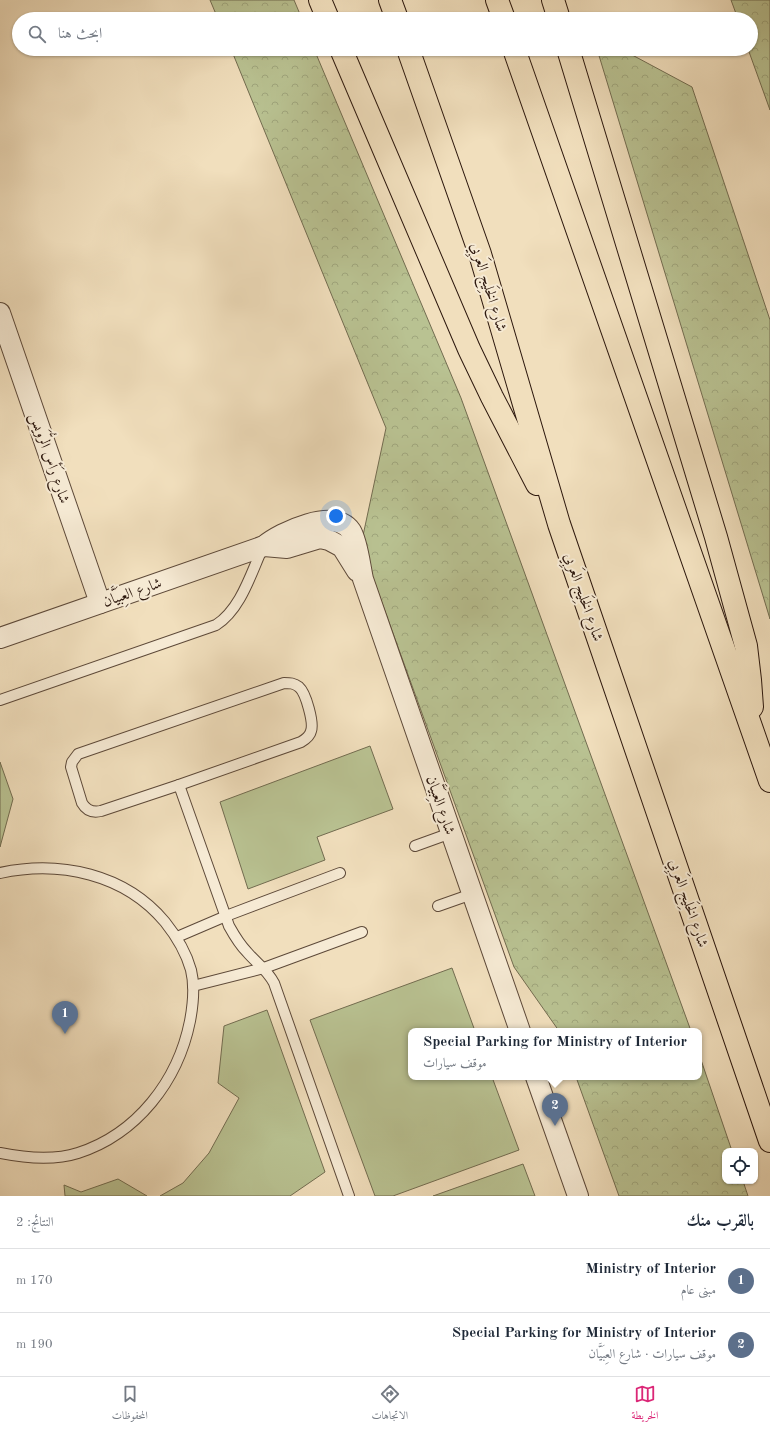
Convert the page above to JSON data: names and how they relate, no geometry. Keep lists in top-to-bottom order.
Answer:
{
  "streets": {
    "highway": ["شارع الخَلِيج العَربِي"],
    "street": ["شارع رَأس الرُّوَيس", "شارع العِبَيَّان"]
  },
  "crossings": [
    ["شارع رَأس الرُّوَيس", "شارع العِبَيَّان"]
  ],
  "page": {
    "search": "ابحث هنا",
    "pins": ["1", "2"],
    "popup": ["Special Parking for Ministry of Interior", "موقف سيارات"],
    "heading": ["بالقرب منك", "النتائج: 2"],
    "list": [
      {
        "mark": "1",
        "name": "Ministry of Interior",
        "note": "مبنى عام",
        "value": "170 m"
      },
      {
        "mark": "2",
        "name": "Special Parking for Ministry of Interior",
        "note": "موقف سيارات · شارع العِبَيَّان",
        "value": "190 m"
      }
    ],
    "nav": ["الخريطة", "الاتجاهات", "المحفوظات"]
  }
}
